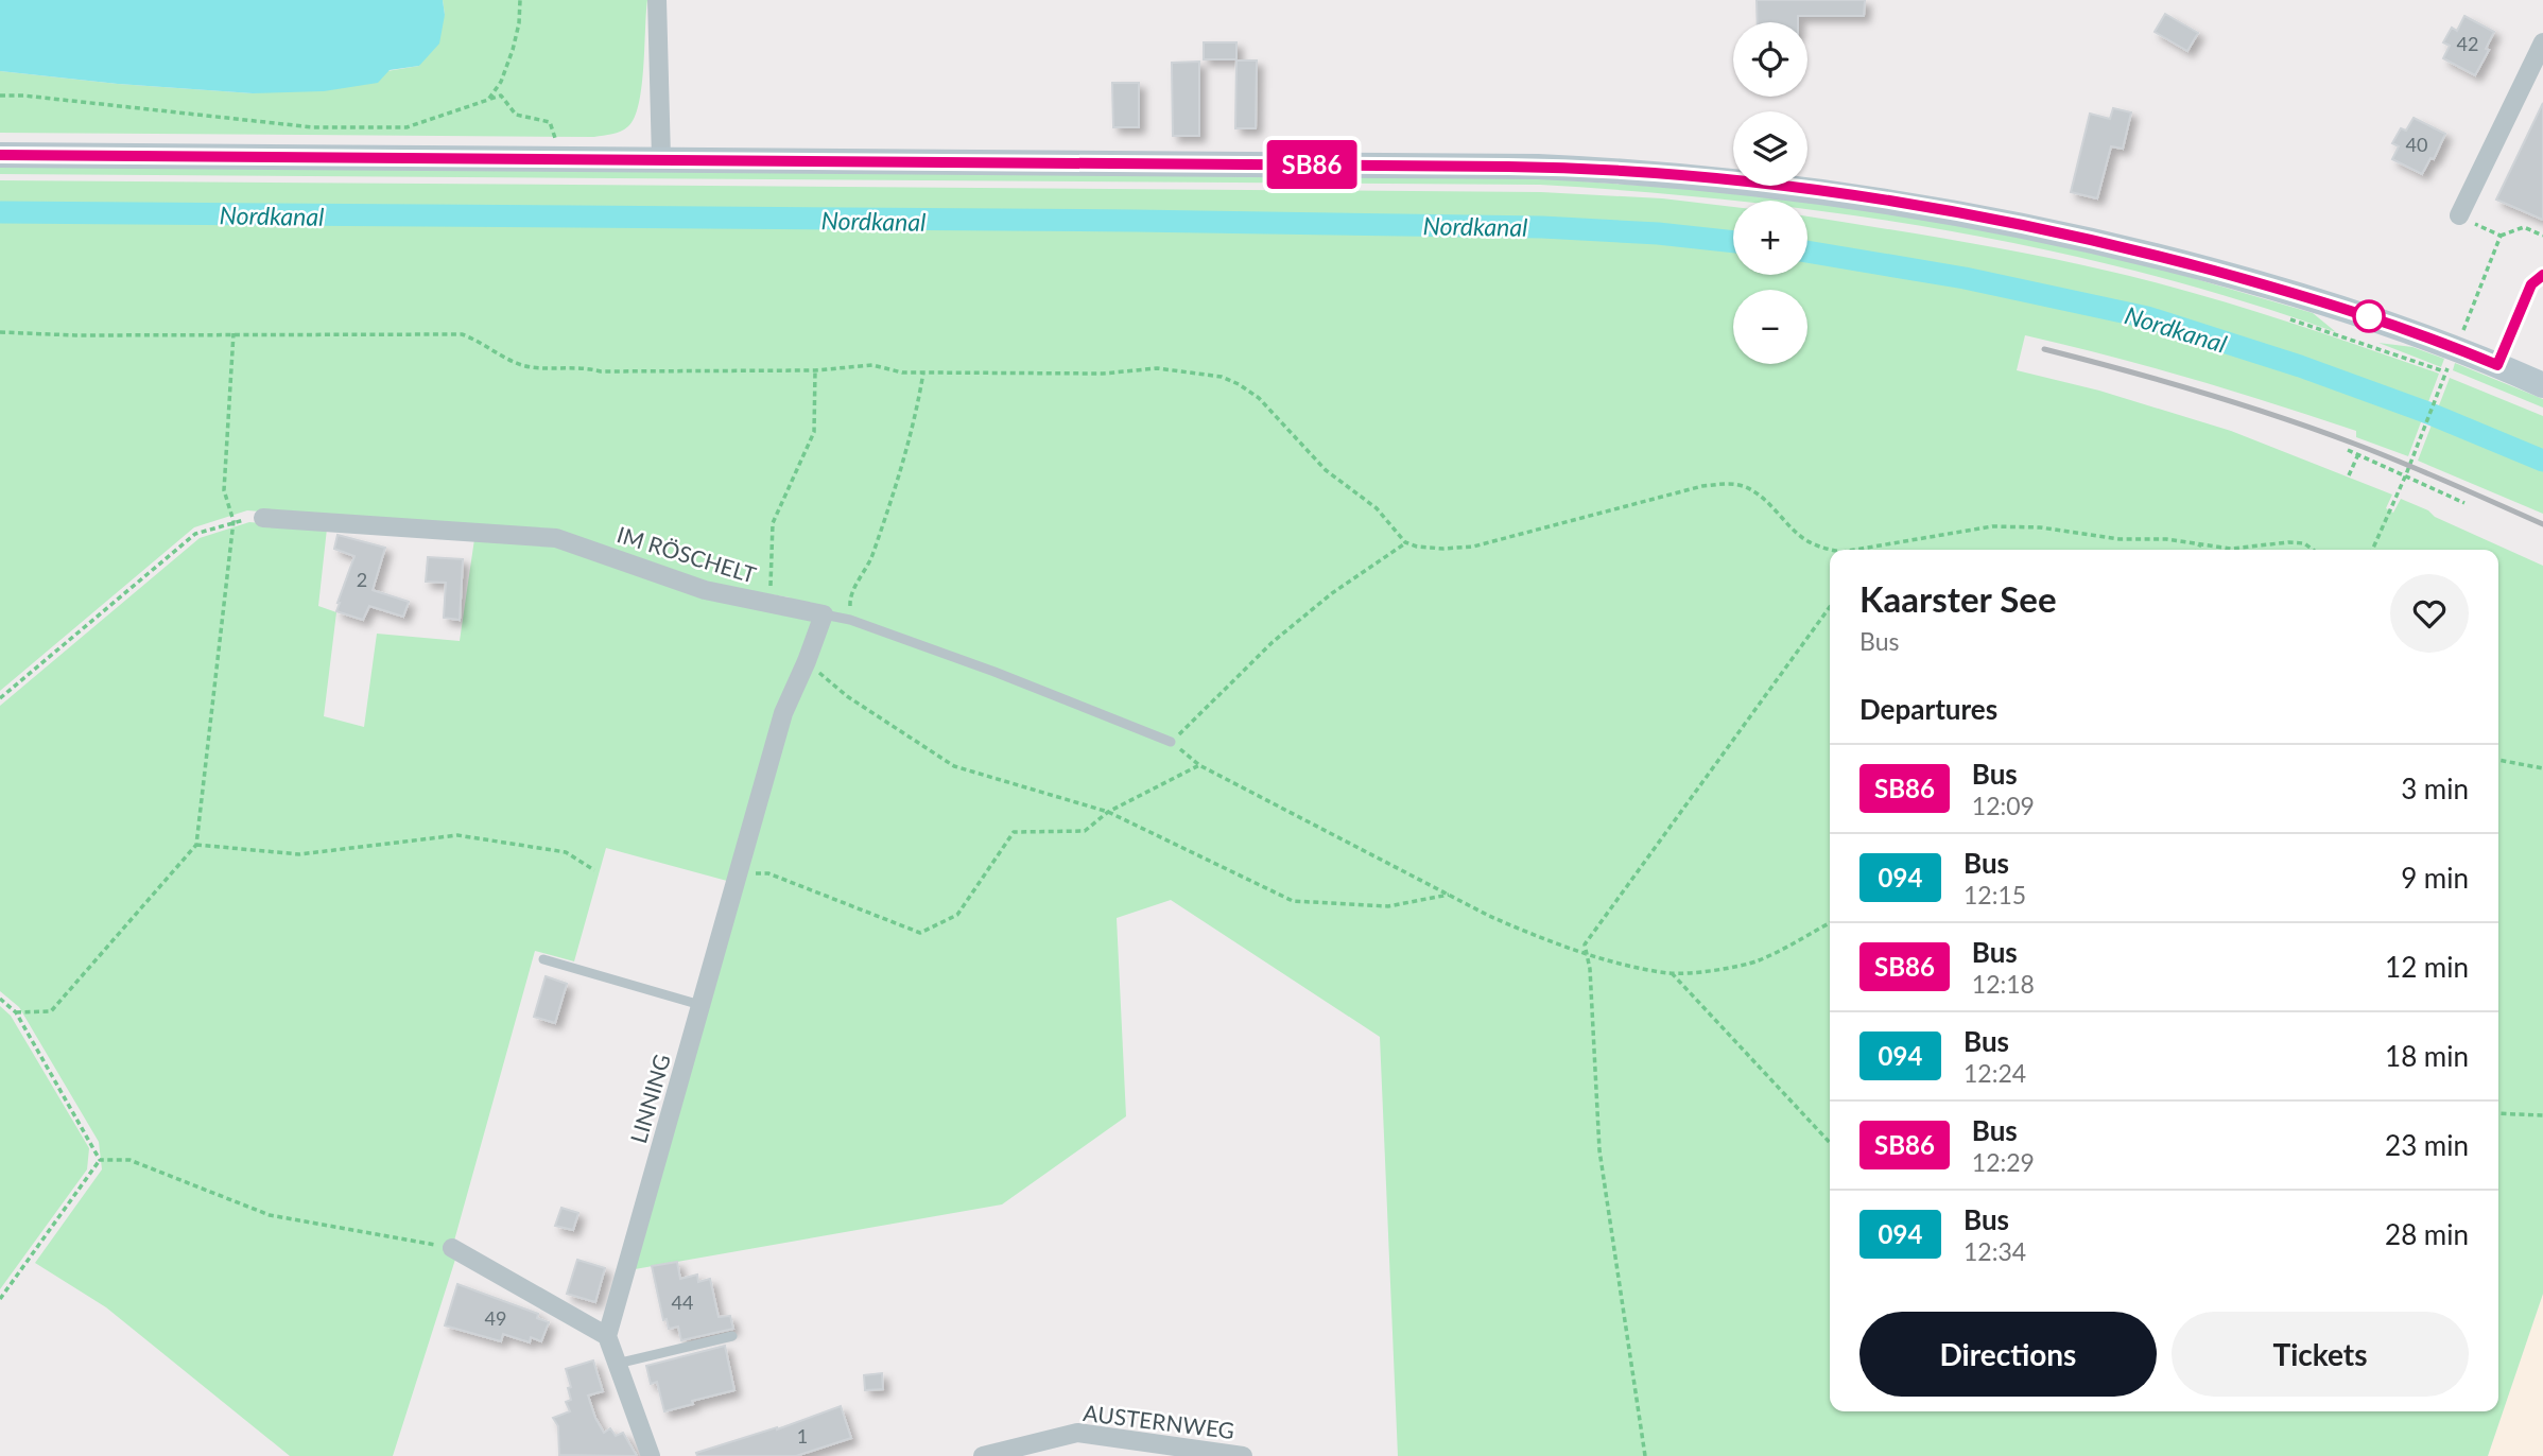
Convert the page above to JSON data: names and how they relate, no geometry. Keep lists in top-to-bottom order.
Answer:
{
  "streets": {
    "street": ["IM RÖSCHELT", "LINNING", "AUSTERNWEG"]
  },
  "water": ["Nordkanal"],
  "lines": ["bus line SB86"],
  "house_numbers": [
    "42",
    "40",
    "2",
    "44",
    "49",
    "1"
  ],
  "page": {
    "on_map": "SB86",
    "map_buttons": ["+", "−"],
    "heading": [
      ["Kaarster See", "Bus"],
      "Departures"
    ],
    "list": [
      {
        "mark": "SB86",
        "name": "Bus",
        "note": "12:09",
        "value": "3 min"
      },
      {
        "mark": "094",
        "name": "Bus",
        "note": "12:15",
        "value": "9 min"
      },
      {
        "mark": "SB86",
        "name": "Bus",
        "note": "12:18",
        "value": "12 min"
      },
      {
        "mark": "094",
        "name": "Bus",
        "note": "12:24",
        "value": "18 min"
      },
      {
        "mark": "SB86",
        "name": "Bus",
        "note": "12:29",
        "value": "23 min"
      },
      {
        "mark": "094",
        "name": "Bus",
        "note": "12:34",
        "value": "28 min"
      }
    ],
    "buttons": ["Directions", "Tickets"]
  }
}
